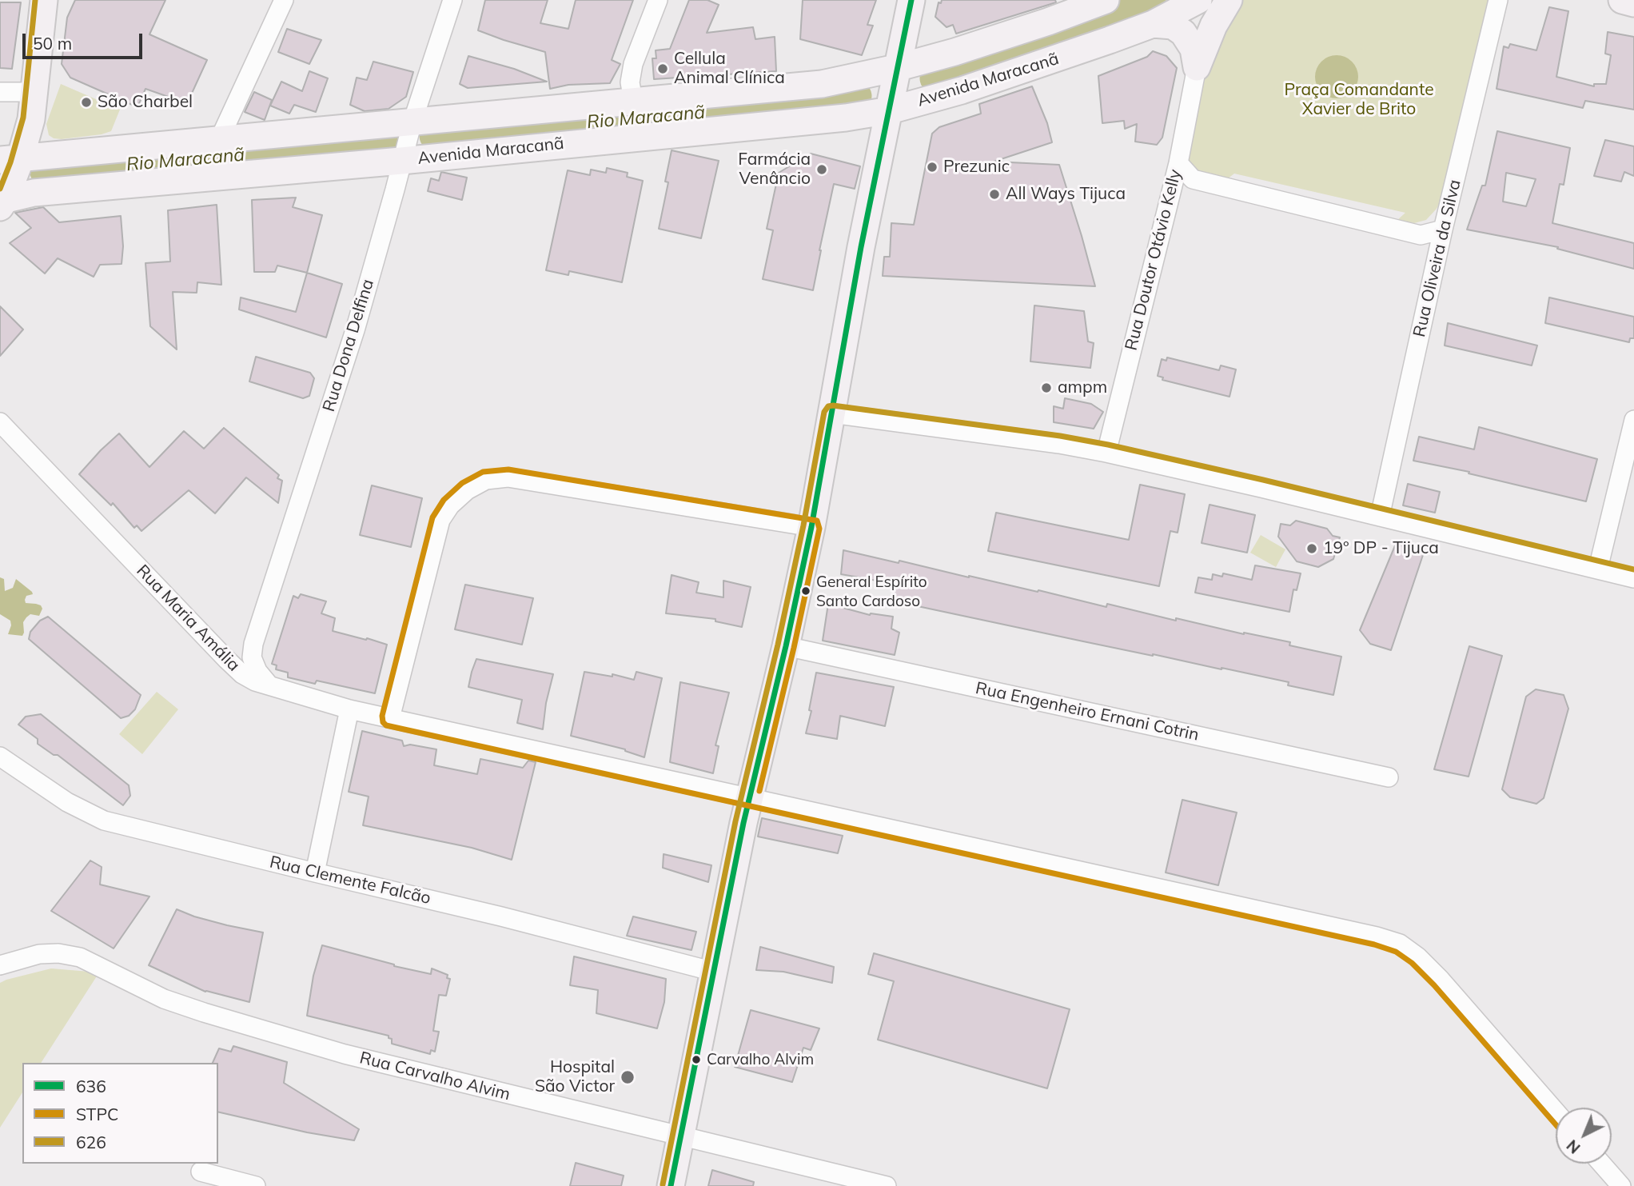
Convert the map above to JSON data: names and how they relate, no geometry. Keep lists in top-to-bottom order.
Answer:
{
  "streets": {
    "main road": ["Avenida Maracanã"],
    "street": [
      "Rua Oliveira da Silva",
      "Rua Doutor Otávio Kelly",
      "Rua Dona Delfina",
      "Rua Maria Amália",
      "Rua Engenheiro Ernani Cotrin",
      "Rua Clemente Falcão",
      "Rua Carvalho Alvim"
    ]
  },
  "crossings": [
    ["Avenida Maracanã", "Rua Dona Delfina"],
    ["Rua Dona Delfina", "Rua Maria Amália"]
  ],
  "water": ["Rio Maracanã"],
  "parks": ["Praça Comandante Xavier de Brito"],
  "places": [
    "Cellula Animal Clínica",
    "São Charbel",
    "Prezunic",
    "Farmácia Venâncio",
    "All Ways Tijuca",
    "ampm",
    "19º DP - Tijuca",
    "General Espírito Santo Cardoso",
    "Carvalho Alvim",
    "Hospital São Victor"
  ],
  "lines": ["transit line 636", "transit line 626", "transit line STPC"],
  "legend": ["636", "STPC", "626"],
  "scale_bar": "50 m",
  "north": "bottom left"
}
